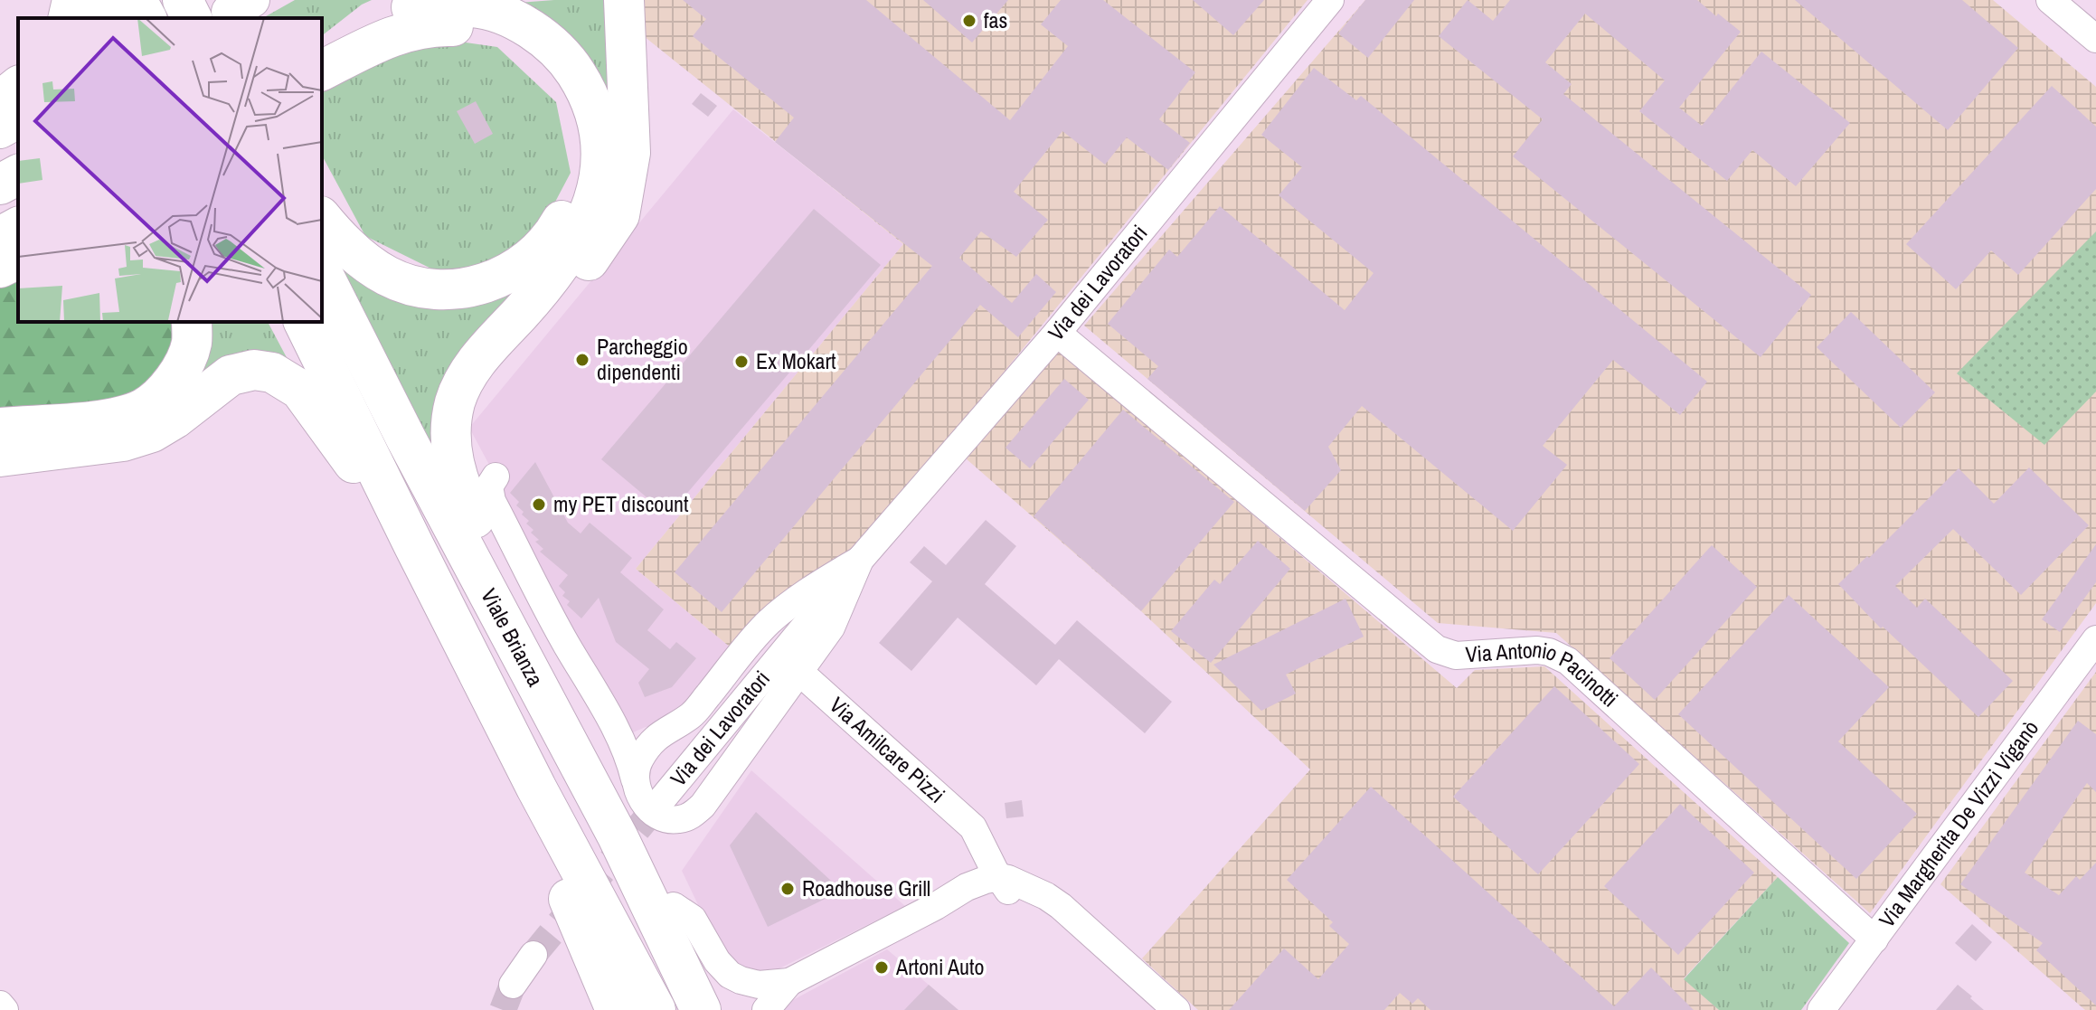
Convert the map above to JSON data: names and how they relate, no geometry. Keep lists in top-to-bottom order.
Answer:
{
  "streets": {
    "highway": ["Viale Brianza"],
    "street": [
      "Via dei Lavoratori",
      "Via Antonio Pacinotti",
      "Via Amilcare Pizzi",
      "Via Margherita De Vizzi Viganò"
    ]
  },
  "crossings": [
    ["Via dei Lavoratori", "Via Antonio Pacinotti"],
    ["Via dei Lavoratori", "Via Amilcare Pizzi"],
    ["Via Antonio Pacinotti", "Via Margherita De Vizzi Viganò"]
  ],
  "places": [
    "fas",
    "Parcheggio dipendenti",
    "Ex Mokart",
    "my PET discount",
    "Roadhouse Grill",
    "Artoni Auto"
  ]
}
